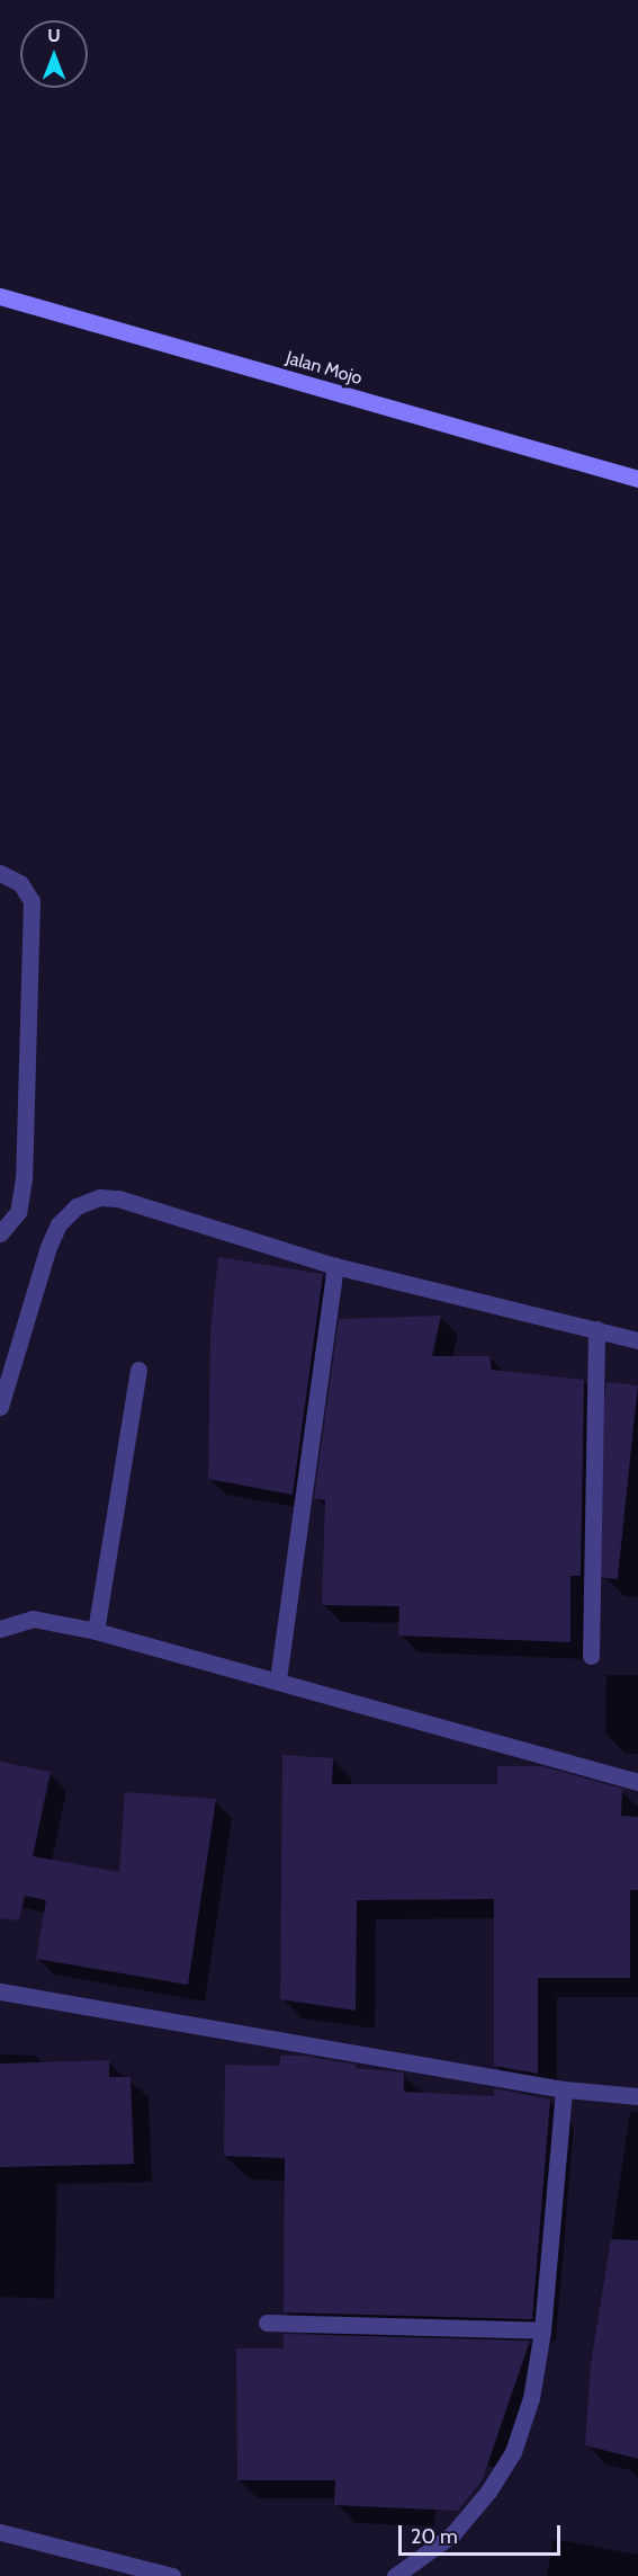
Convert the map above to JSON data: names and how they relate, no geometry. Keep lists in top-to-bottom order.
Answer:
{
  "streets": {
    "street": ["Jalan Mojo"]
  },
  "scale_bar": "20 m",
  "north": "top"
}
